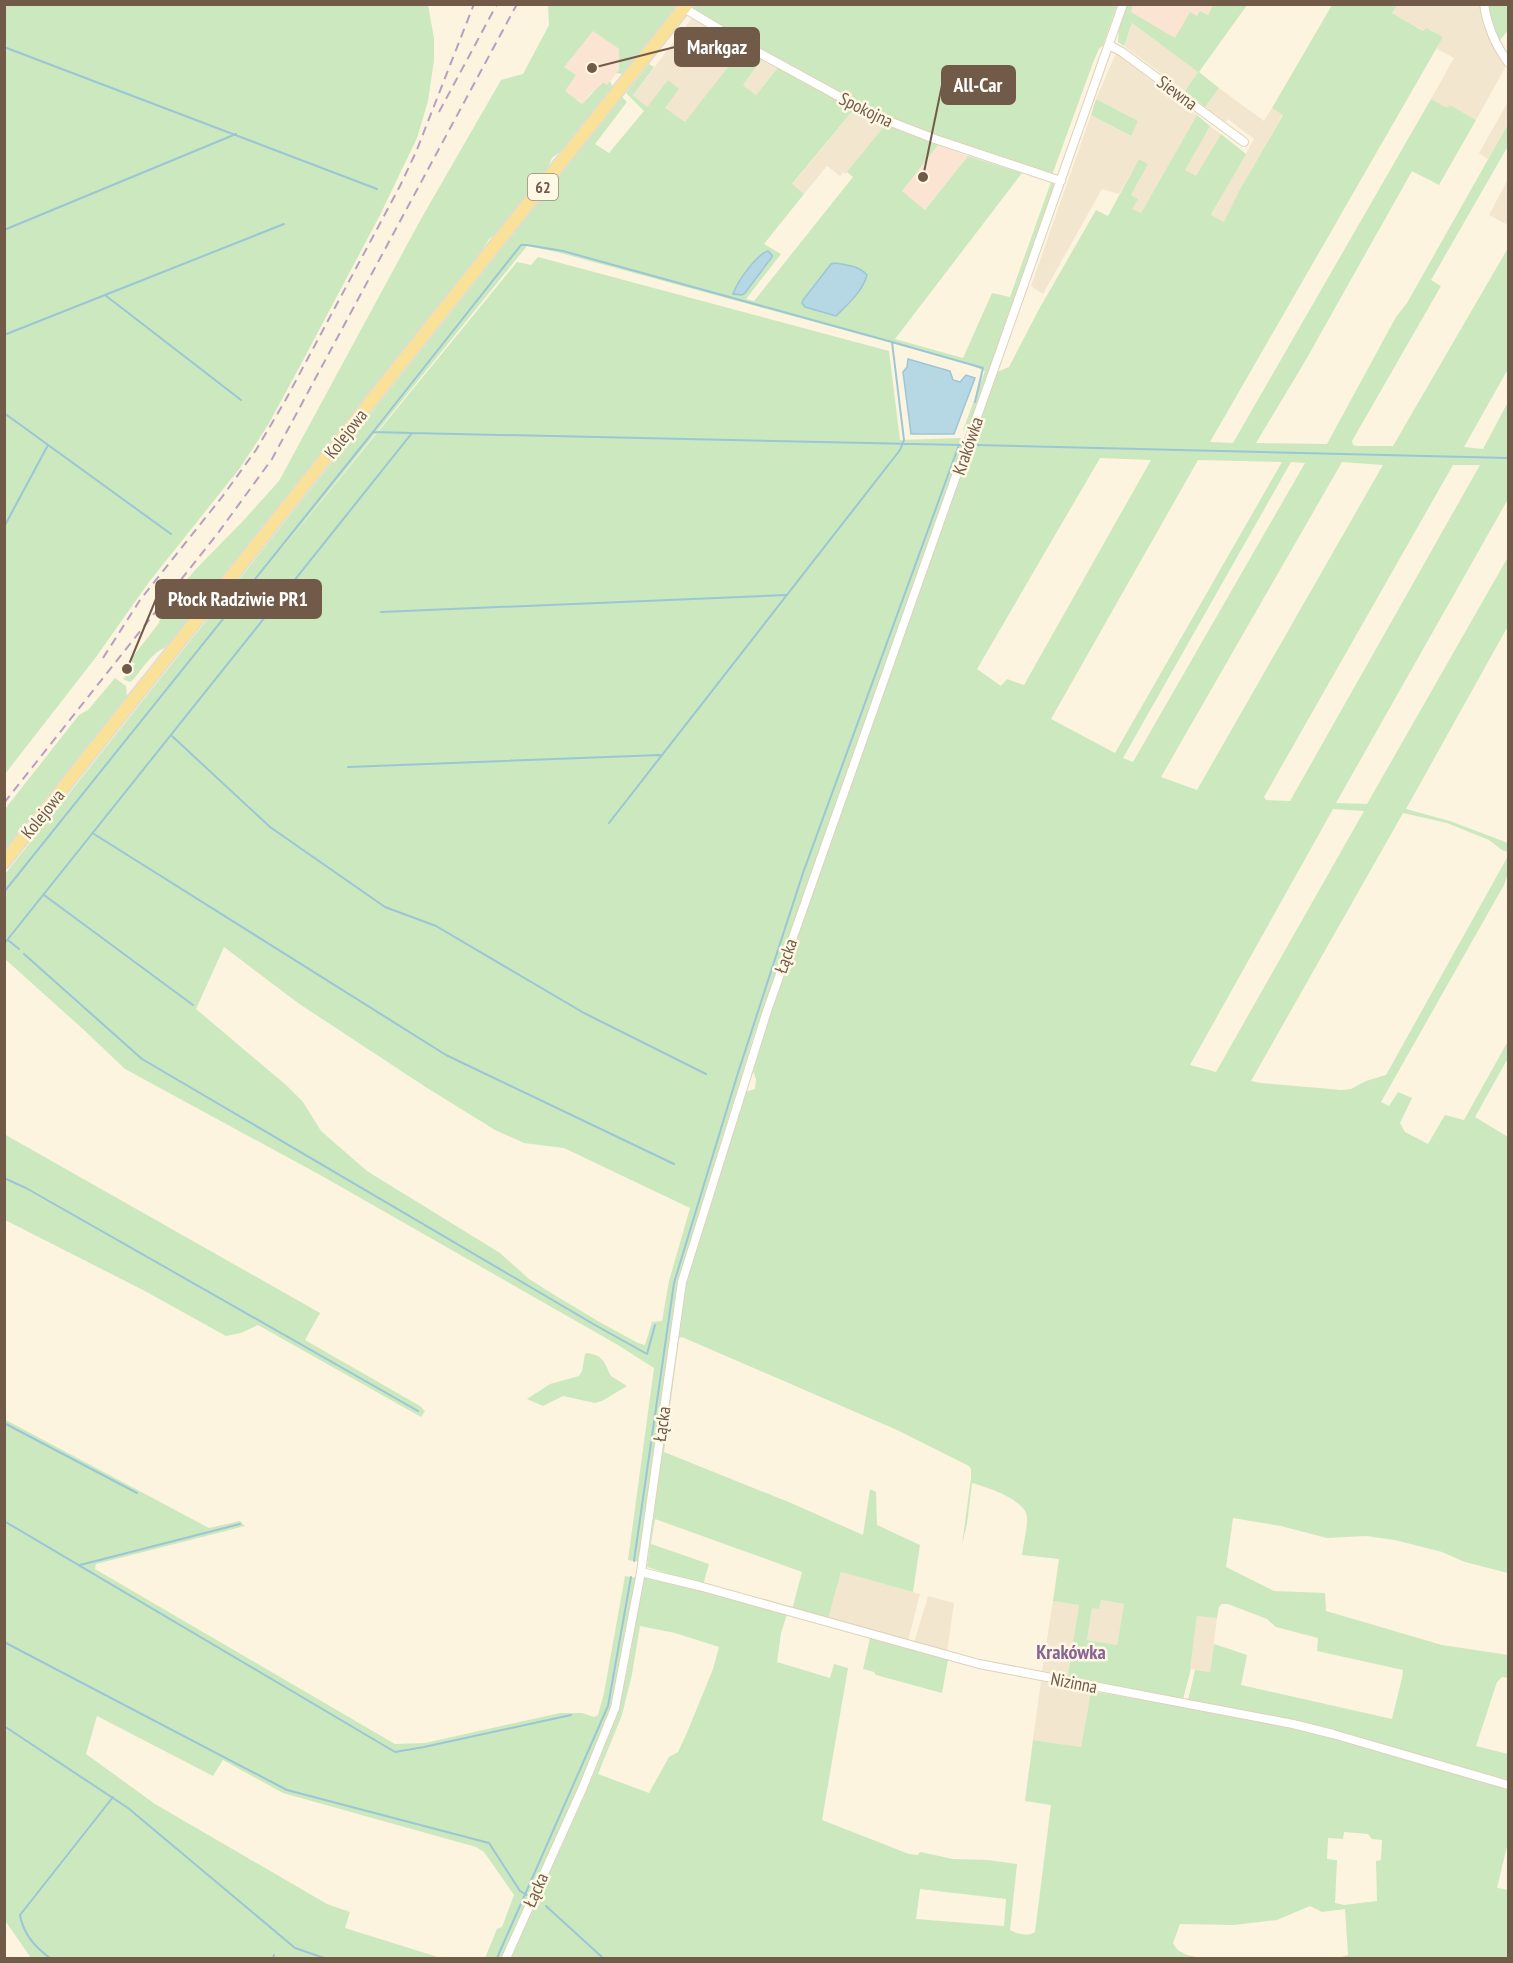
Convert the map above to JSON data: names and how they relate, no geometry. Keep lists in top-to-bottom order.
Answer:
{
  "streets": {
    "main road": ["62", "Kolejowa"],
    "street": [
      "Siewna",
      "Spokojna",
      "Krakówka",
      "Łącka",
      "Nizinna"
    ]
  },
  "crossings": [
    ["Siewna", "Krakówka"],
    ["Spokojna", "Kolejowa"],
    ["Spokojna", "Krakówka"],
    ["Krakówka", "Łącka"],
    ["Łącka", "Nizinna"]
  ],
  "districts": ["Krakówka"],
  "places": ["Markgaz", "All-Car", "Płock Radziwie PR1"]
}
